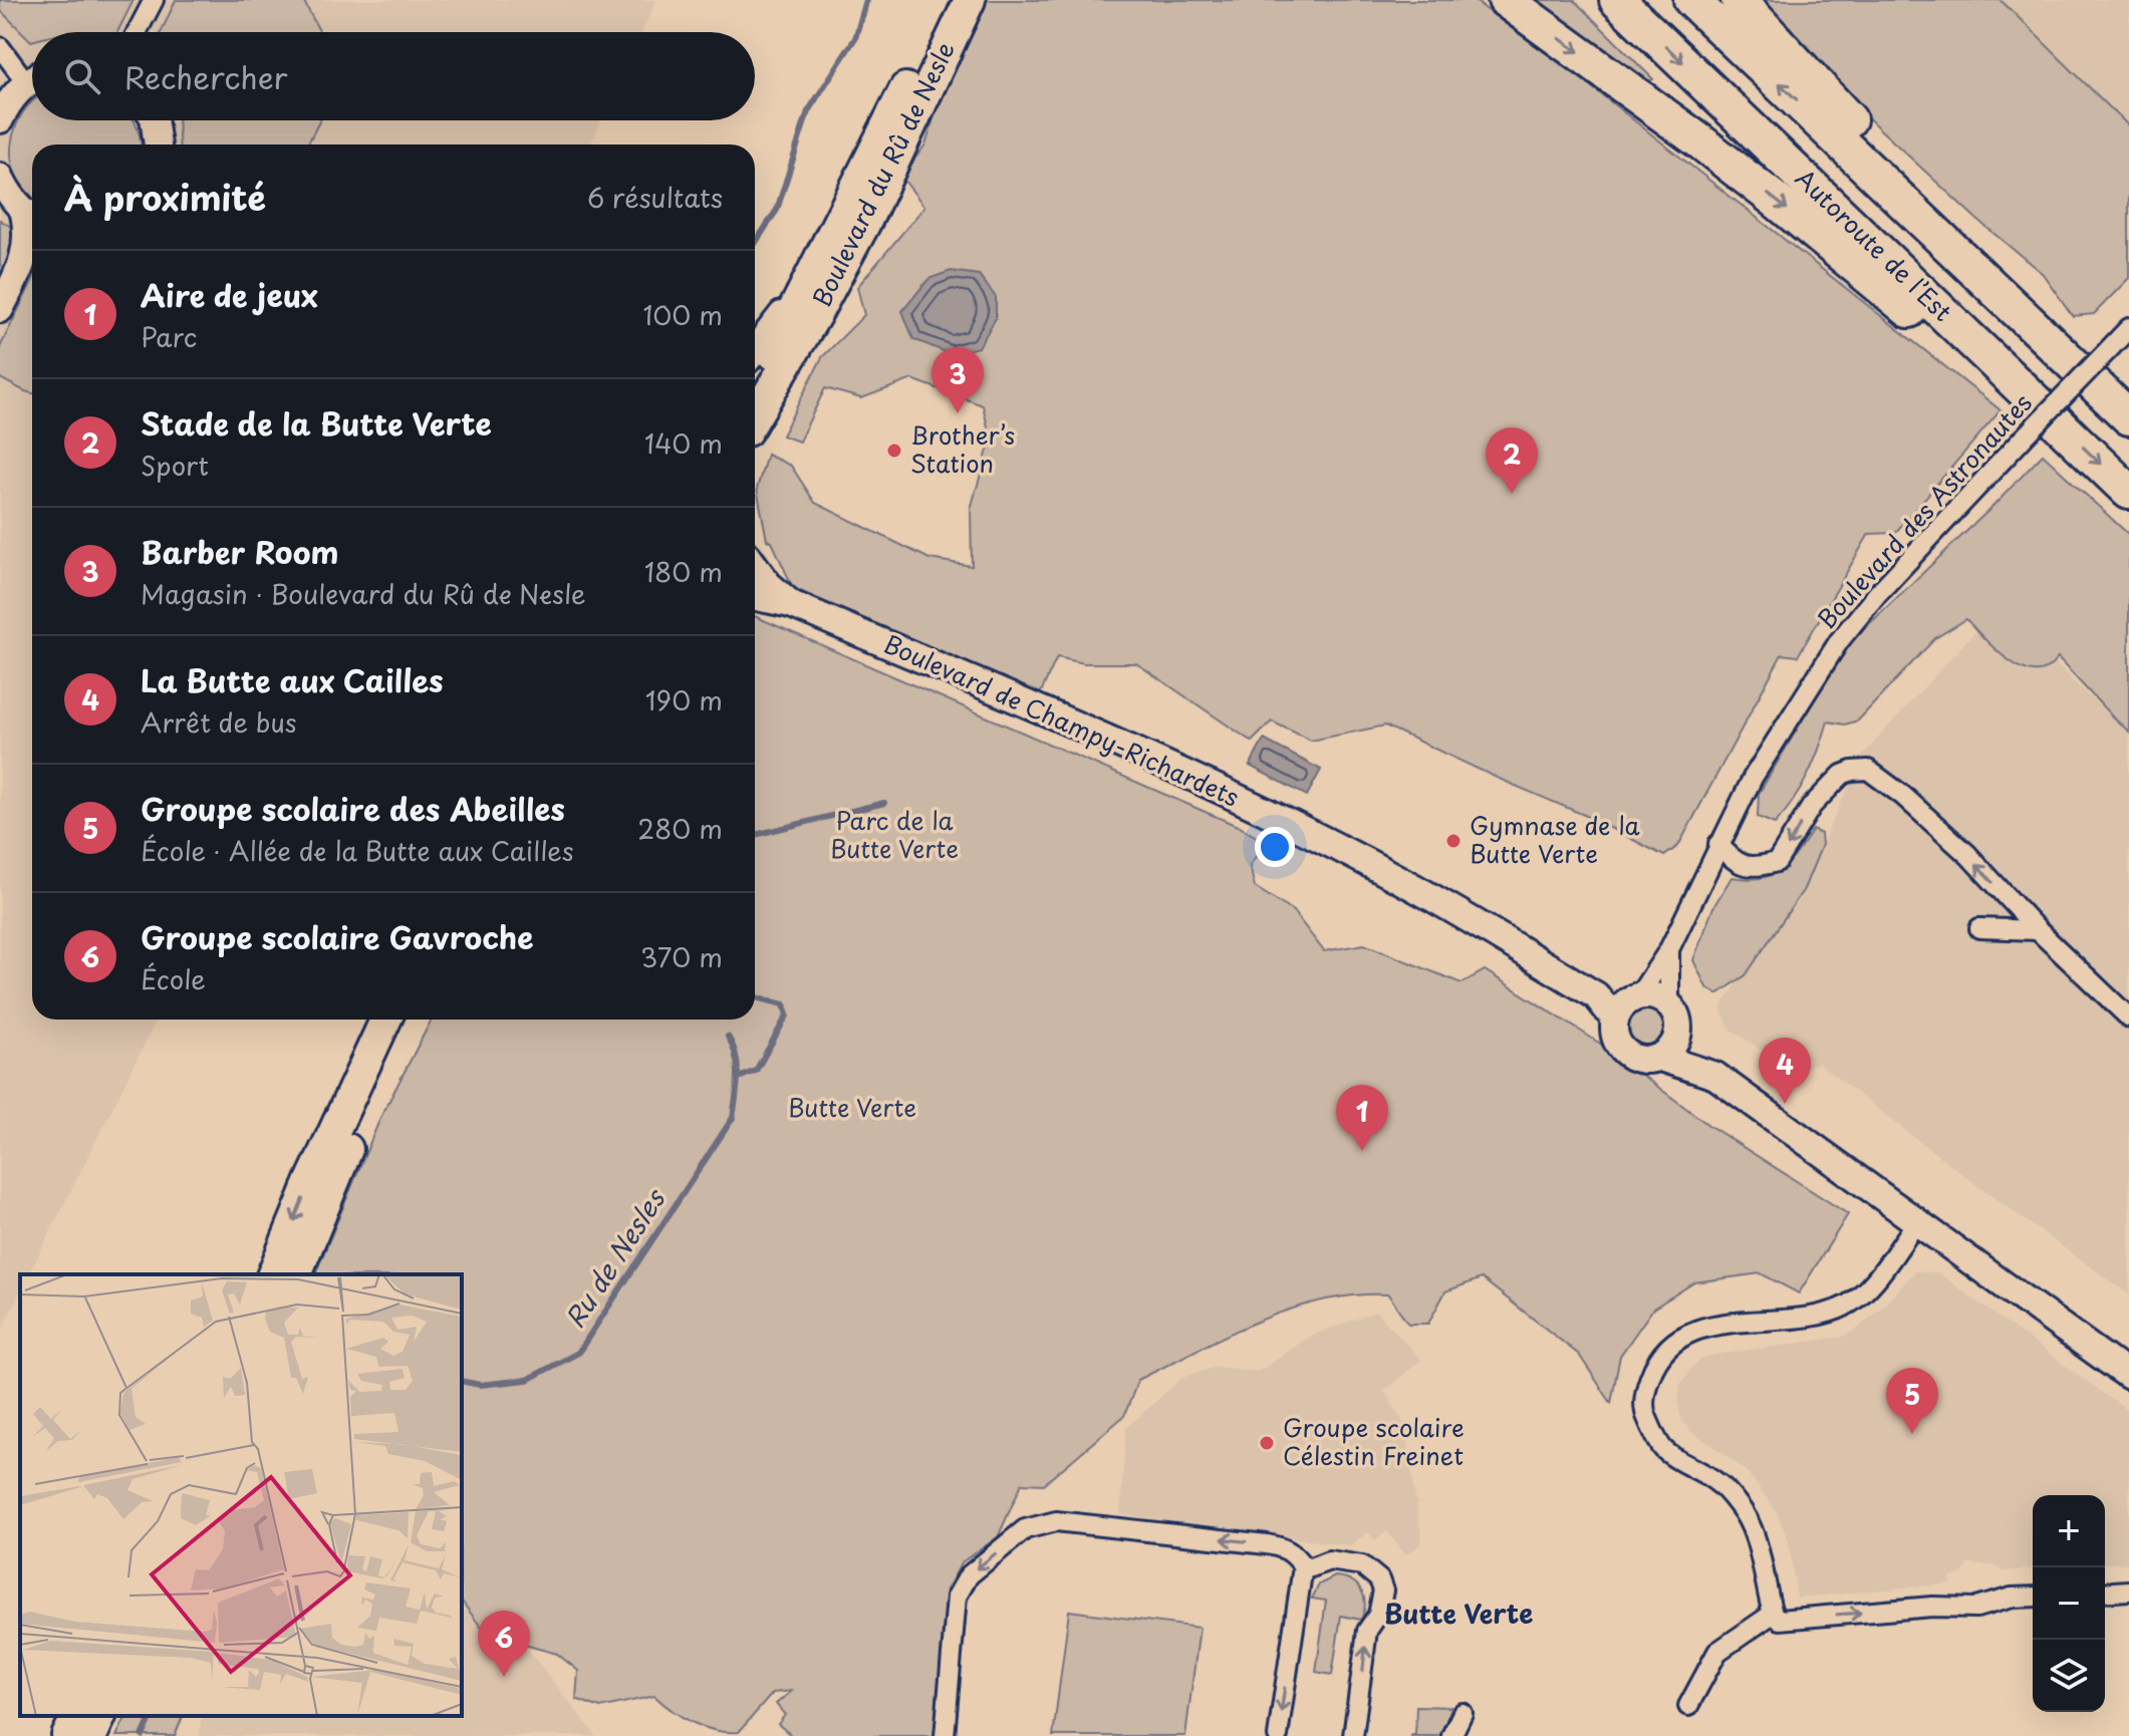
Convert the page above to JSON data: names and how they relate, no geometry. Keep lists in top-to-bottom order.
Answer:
{
  "streets": {
    "highway": ["Autoroute de l’Est"],
    "main road": ["Boulevard du Rû de Nesle"],
    "street": ["Boulevard des Astronautes", "Boulevard de Champy-Richardets"]
  },
  "crossings": [
    ["Boulevard des Astronautes", "Boulevard de Champy-Richardets"]
  ],
  "districts": ["Butte Verte"],
  "water": ["Ru de Nesles"],
  "parks": ["Parc de la Butte Verte", "Butte Verte"],
  "places": ["Brother’s Station", "Gymnase de la Butte Verte", "Groupe scolaire Célestin Freinet"],
  "page": {
    "search": "Rechercher",
    "heading": ["À proximité", "6 résultats"],
    "list": [
      {
        "mark": "1",
        "name": "Aire de jeux",
        "note": "Parc",
        "value": "100 m"
      },
      {
        "mark": "2",
        "name": "Stade de la Butte Verte",
        "note": "Sport",
        "value": "140 m"
      },
      {
        "mark": "3",
        "name": "Barber Room",
        "note": "Magasin · Boulevard du Rû de Nesle",
        "value": "180 m"
      },
      {
        "mark": "4",
        "name": "La Butte aux Cailles",
        "note": "Arrêt de bus",
        "value": "190 m"
      },
      {
        "mark": "5",
        "name": "Groupe scolaire des Abeilles",
        "note": "École · Allée de la Butte aux Cailles",
        "value": "280 m"
      },
      {
        "mark": "6",
        "name": "Groupe scolaire Gavroche",
        "note": "École",
        "value": "370 m"
      }
    ],
    "pins": [
      "3",
      "2",
      "4",
      "1",
      "5",
      "6"
    ],
    "map_buttons": ["+", "−"]
  }
}
